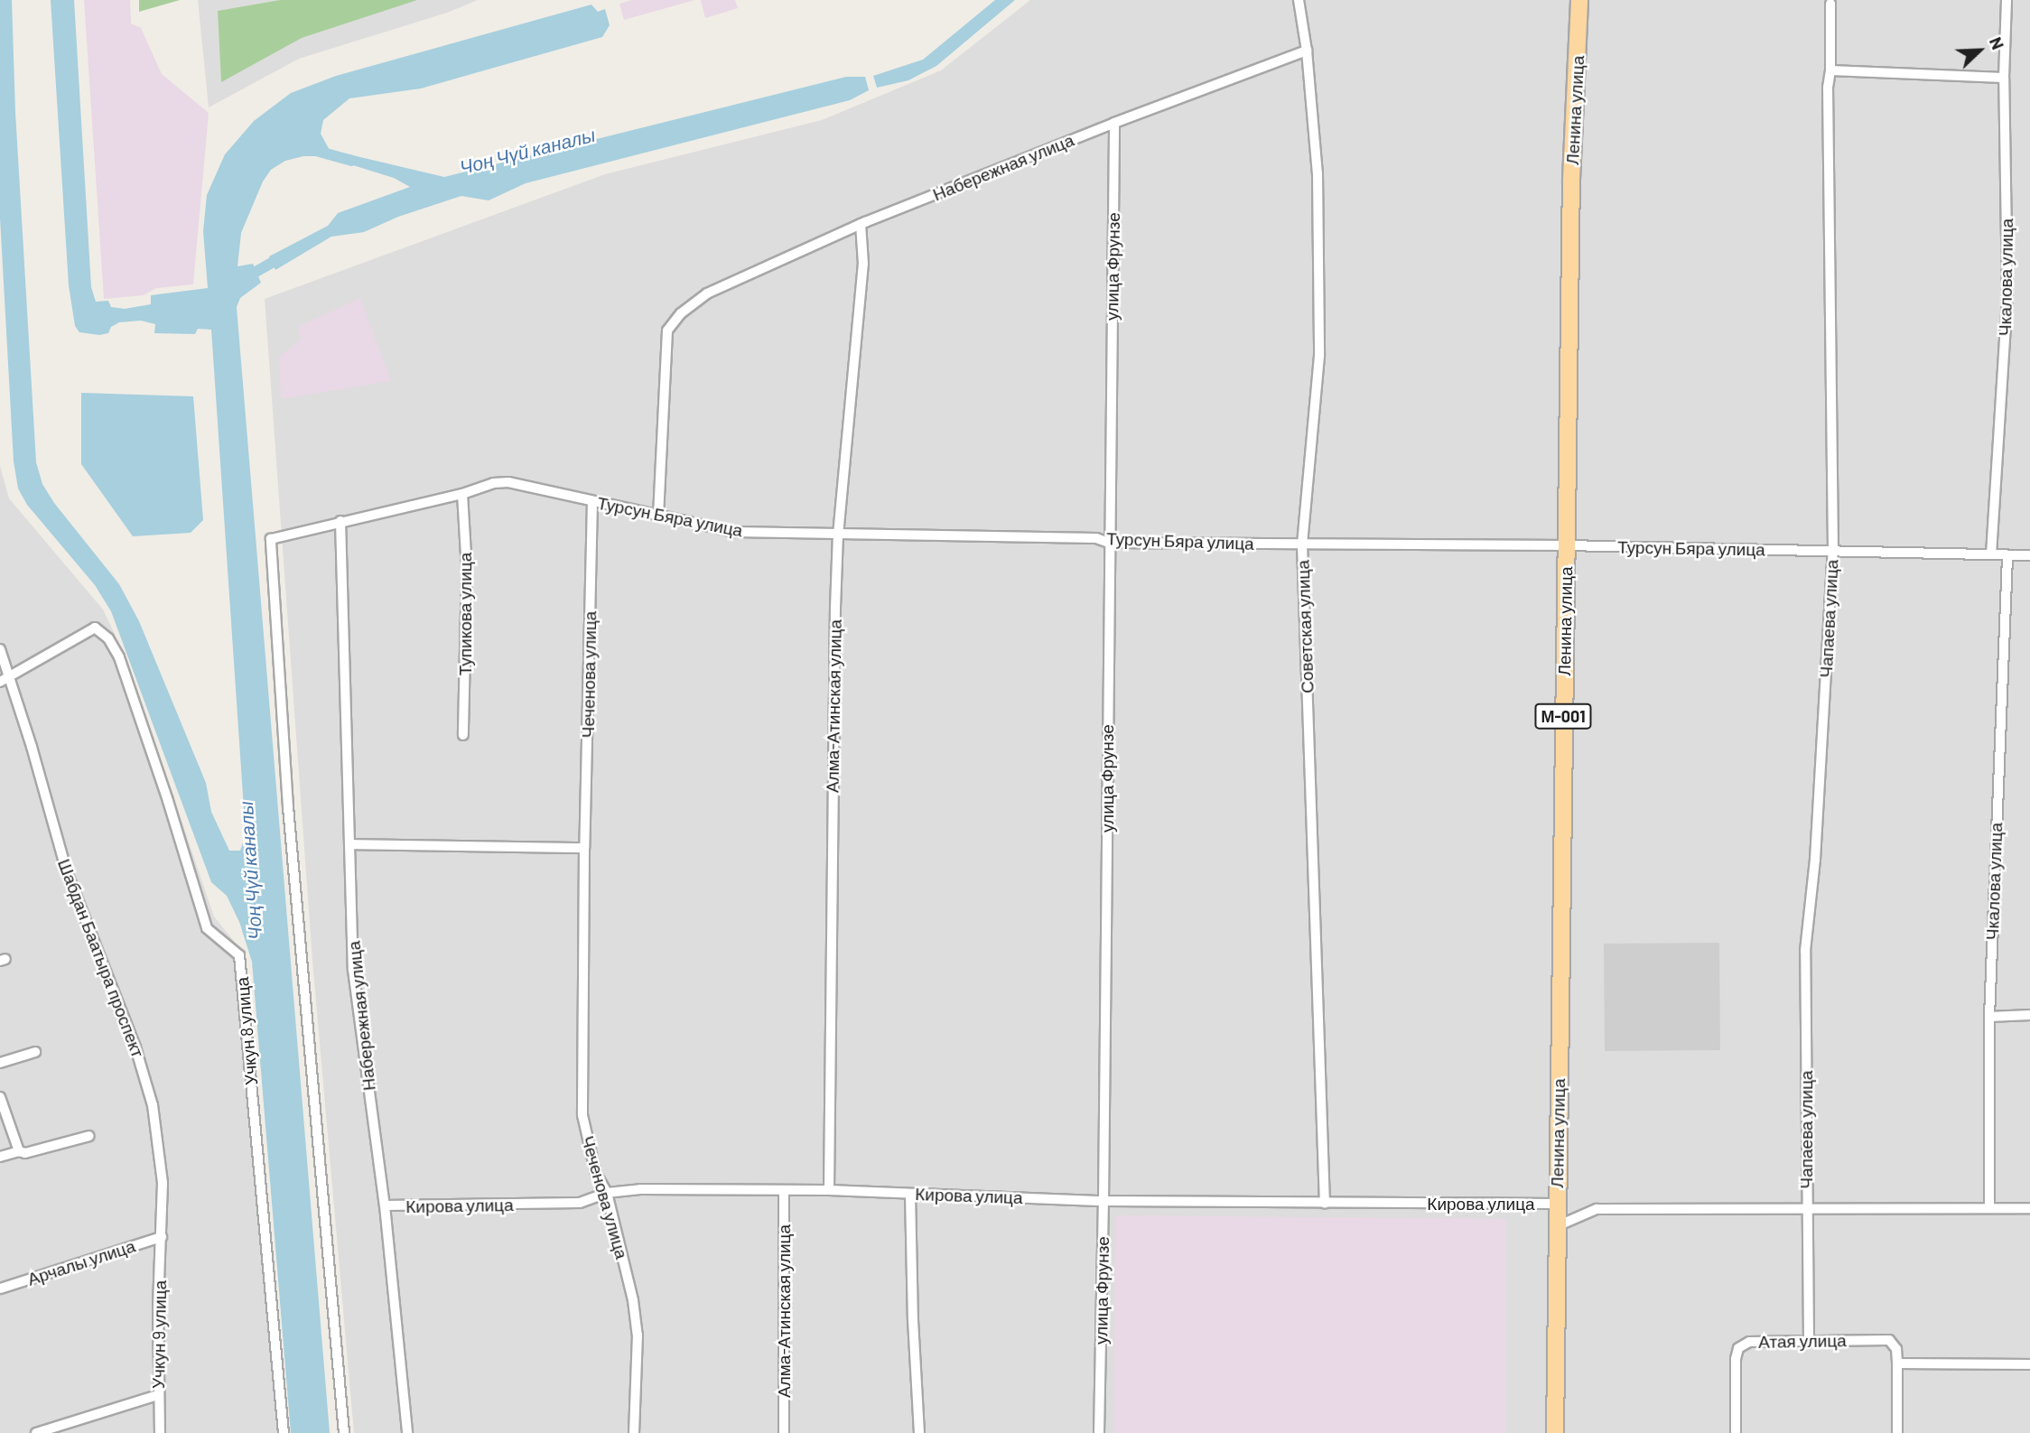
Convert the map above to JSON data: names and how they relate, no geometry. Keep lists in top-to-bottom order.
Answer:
{
  "streets": {
    "main road": ["Ленина улица", "М-001"],
    "street": [
      "Набережная улица",
      "улица Фрунзе",
      "Чкалова улица",
      "Турсун Бяра улица",
      "Тупикова улица",
      "Чапаева улица",
      "Советская улица",
      "Чеченова улица",
      "Алма-Атинская улица",
      "Шабдан Баатыра проспект",
      "Учкун 8 улица",
      "Кирова улица",
      "Арчалы улица",
      "Учкун 9 улица",
      "Атая улица"
    ]
  },
  "crossings": [
    ["Ленина улица", "Турсун Бяра улица"],
    ["Ленина улица", "Кирова улица"],
    ["Набережная улица", "улица Фрунзе"],
    ["Набережная улица", "Турсун Бяра улица"],
    ["Набережная улица", "Советская улица"],
    ["Набережная улица", "Алма-Атинская улица"],
    ["Набережная улица", "Кирова улица"],
    ["улица Фрунзе", "Турсун Бяра улица"],
    ["улица Фрунзе", "Кирова улица"],
    ["Чкалова улица", "Турсун Бяра улица"],
    ["Чкалова улица", "Кирова улица"],
    ["Турсун Бяра улица", "Тупикова улица"],
    ["Турсун Бяра улица", "Чапаева улица"],
    ["Турсун Бяра улица", "Советская улица"],
    ["Турсун Бяра улица", "Чеченова улица"],
    ["Турсун Бяра улица", "Алма-Атинская улица"],
    ["Чапаева улица", "Кирова улица"],
    ["Чапаева улица", "Атая улица"],
    ["Советская улица", "Кирова улица"],
    ["Чеченова улица", "Кирова улица"],
    ["Алма-Атинская улица", "Кирова улица"],
    ["Шабдан Баатыра проспект", "Учкун 8 улица"],
    ["Шабдан Баатыра проспект", "Арчалы улица"],
    ["Шабдан Баатыра проспект", "Учкун 9 улица"],
    ["Арчалы улица", "Учкун 9 улица"]
  ],
  "water": ["Чоң Чүй каналы"],
  "north": "top right"
}
